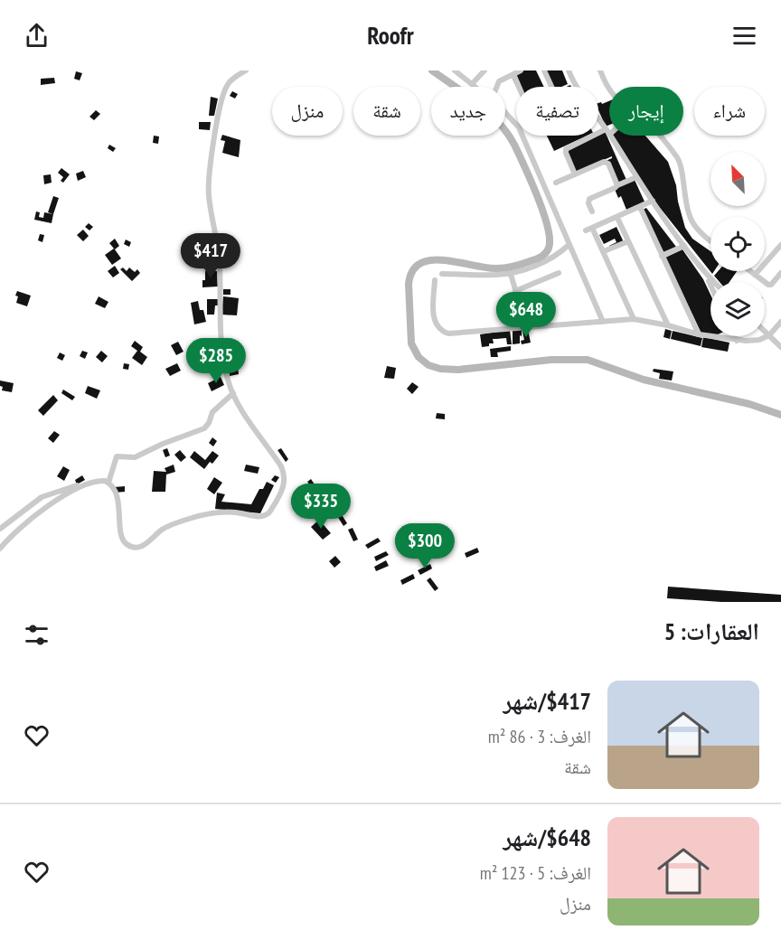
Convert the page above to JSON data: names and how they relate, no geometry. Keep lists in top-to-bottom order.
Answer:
{
  "north": "top left",
  "page": {
    "header": "Roofr",
    "chip": [
      "شراء",
      "إيجار",
      "تصفية",
      "جديد",
      "شقة",
      "منزل"
    ],
    "price": [
      "$417",
      "$648",
      "$285",
      "$335",
      "$300"
    ],
    "heading": "العقارات: 5",
    "list": [
      {
        "name": "$417/شهر",
        "note": "الغرف: 3 · 86 m² · شقة"
      },
      {
        "name": "$648/شهر",
        "note": "الغرف: 5 · 123 m² · منزل"
      }
    ]
  }
}
